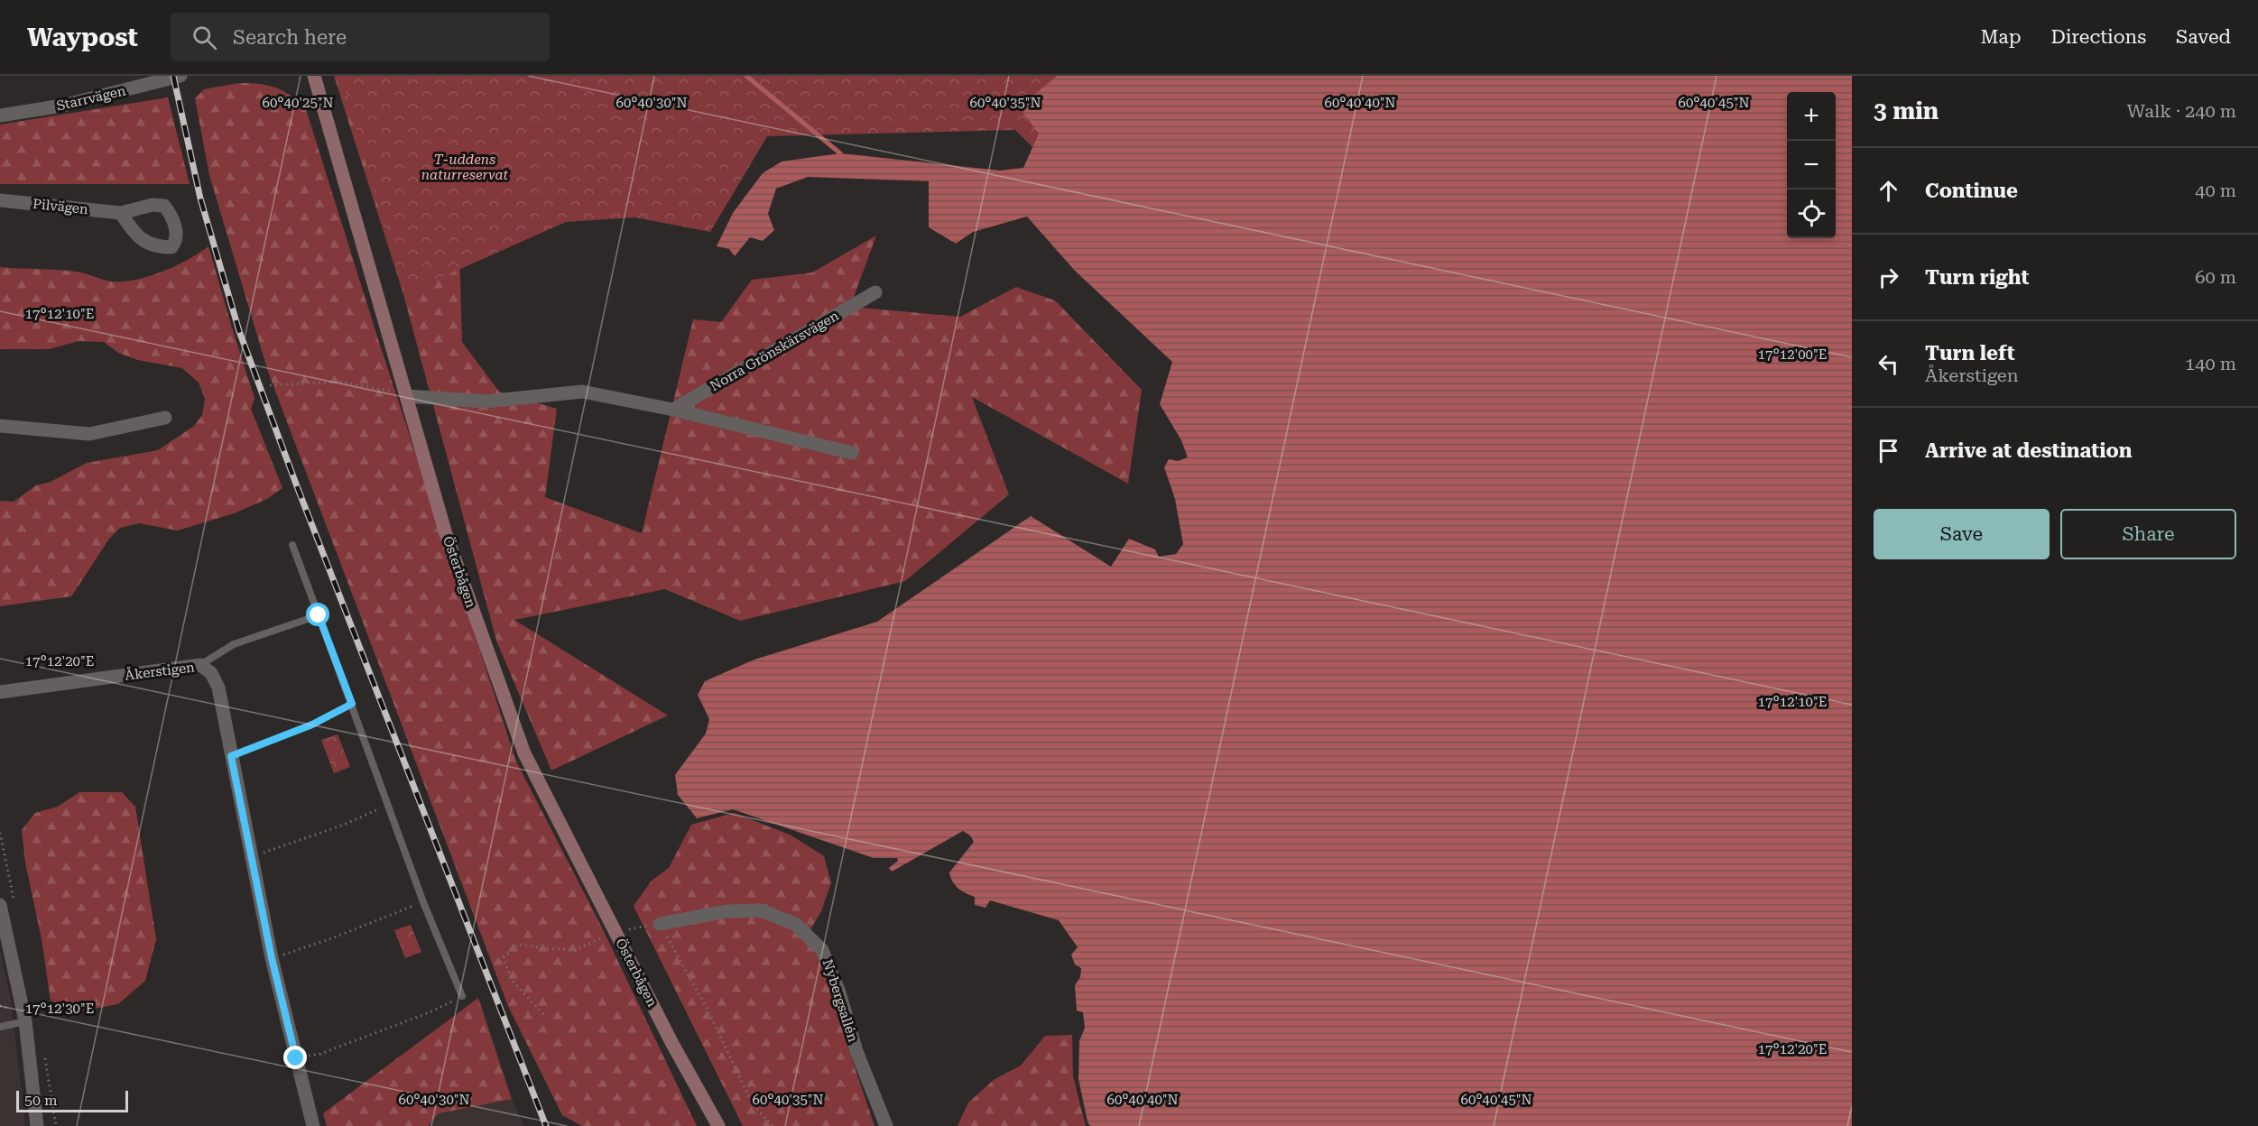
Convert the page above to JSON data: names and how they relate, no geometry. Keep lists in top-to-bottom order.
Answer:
{
  "streets": {
    "main road": ["Österbågen"],
    "street": [
      "Starrvägen",
      "Pilvägen",
      "Norra Grönskärsvägen",
      "Åkerstigen",
      "Nybergsallén"
    ]
  },
  "parks": ["T-uddens naturreservat"],
  "scale_bar": "50 m",
  "page": {
    "header": "Waypost",
    "search": "Search here",
    "nav": ["Map", "Directions", "Saved"],
    "heading": ["3 min", "Walk · 240 m"],
    "map_buttons": ["+", "−"],
    "list": [
      ["Continue", "40 m"],
      ["Turn right", "60 m"],
      ["Turn left", "Åkerstigen", "140 m"],
      "Arrive at destination"
    ],
    "buttons": ["Save", "Share"],
    "scale": "50 m"
  },
  "coordinates": [
    "60°40'25\"N",
    "60°40'30\"N",
    "60°40'35\"N",
    "60°40'40\"N",
    "60°40'45\"N",
    "17°12'10\"E",
    "17°12'00\"E",
    "17°12'20\"E",
    "17°12'30\"E"
  ]
}
